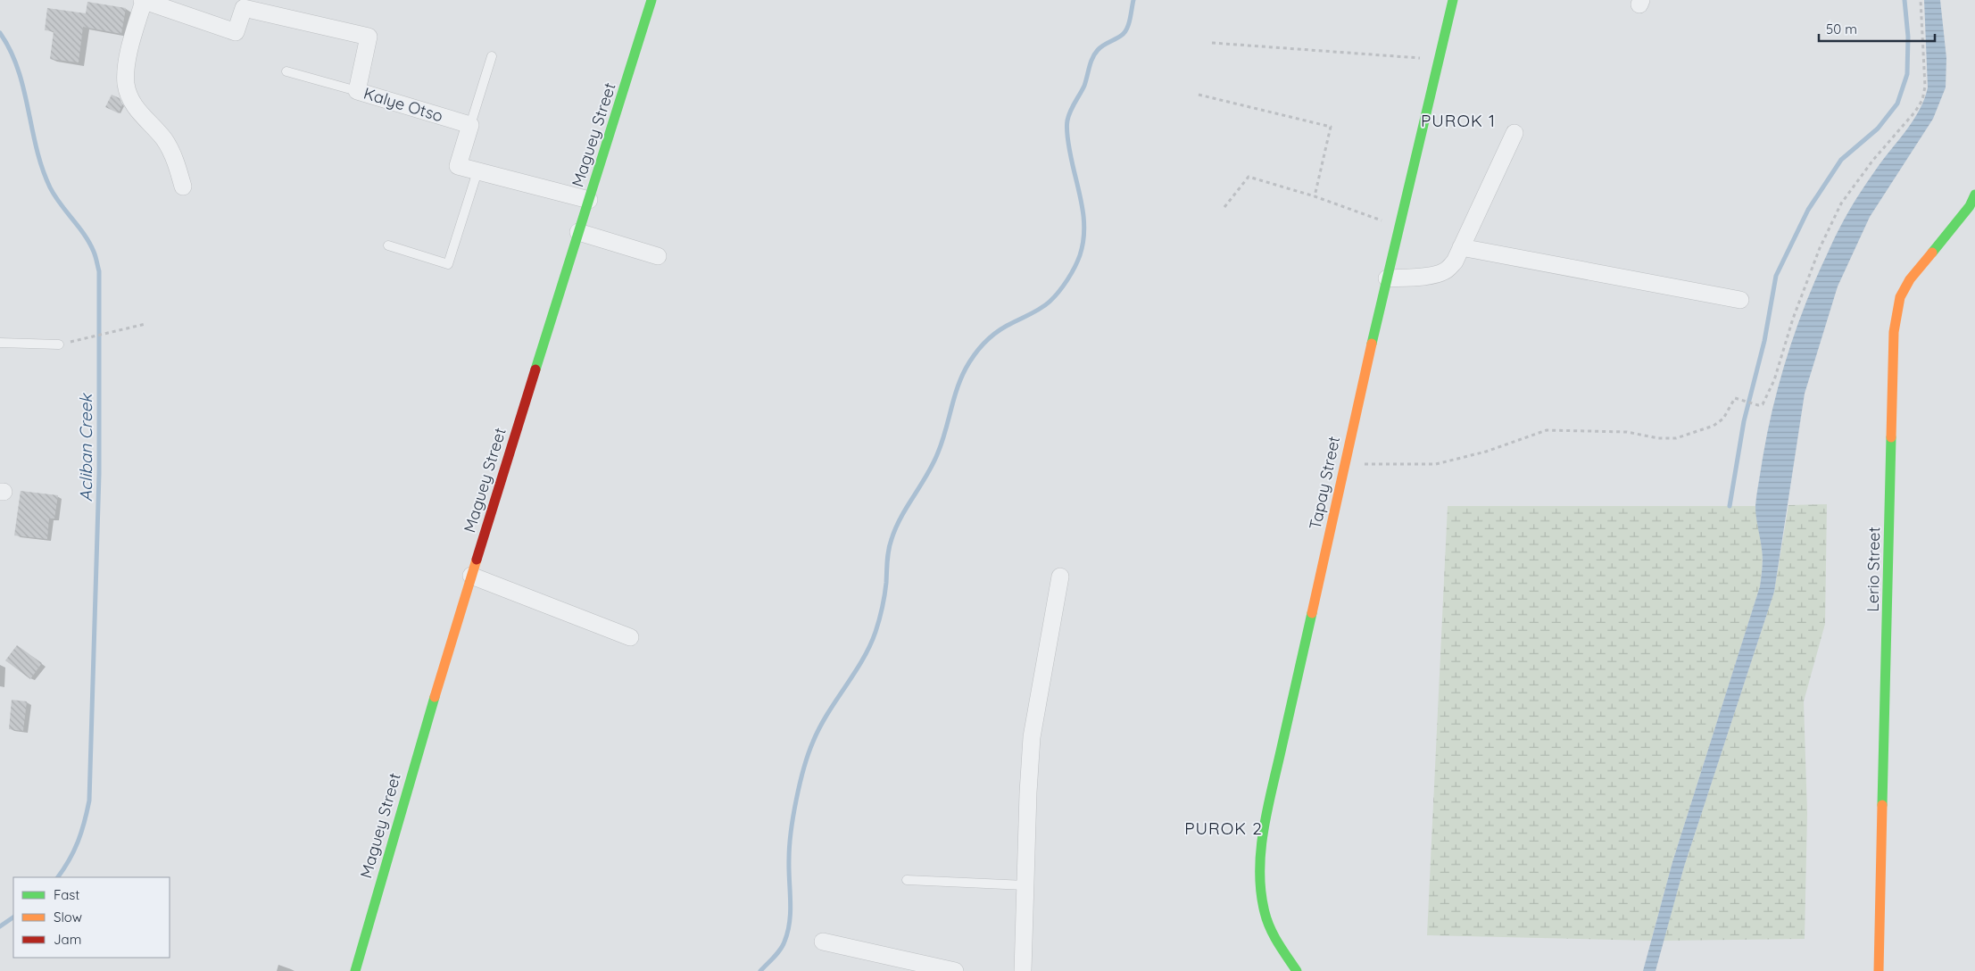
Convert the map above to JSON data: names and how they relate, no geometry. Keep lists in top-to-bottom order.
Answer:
{
  "streets": {
    "street": [
      "Kalye Otso",
      "Maguey Street",
      "Tapay Street",
      "Lerio Street"
    ]
  },
  "districts": ["PUROK 1", "PUROK 2"],
  "water": ["Acliban Creek"],
  "legend": ["Fast", "Slow", "Jam"],
  "scale_bar": "50 m"
}
